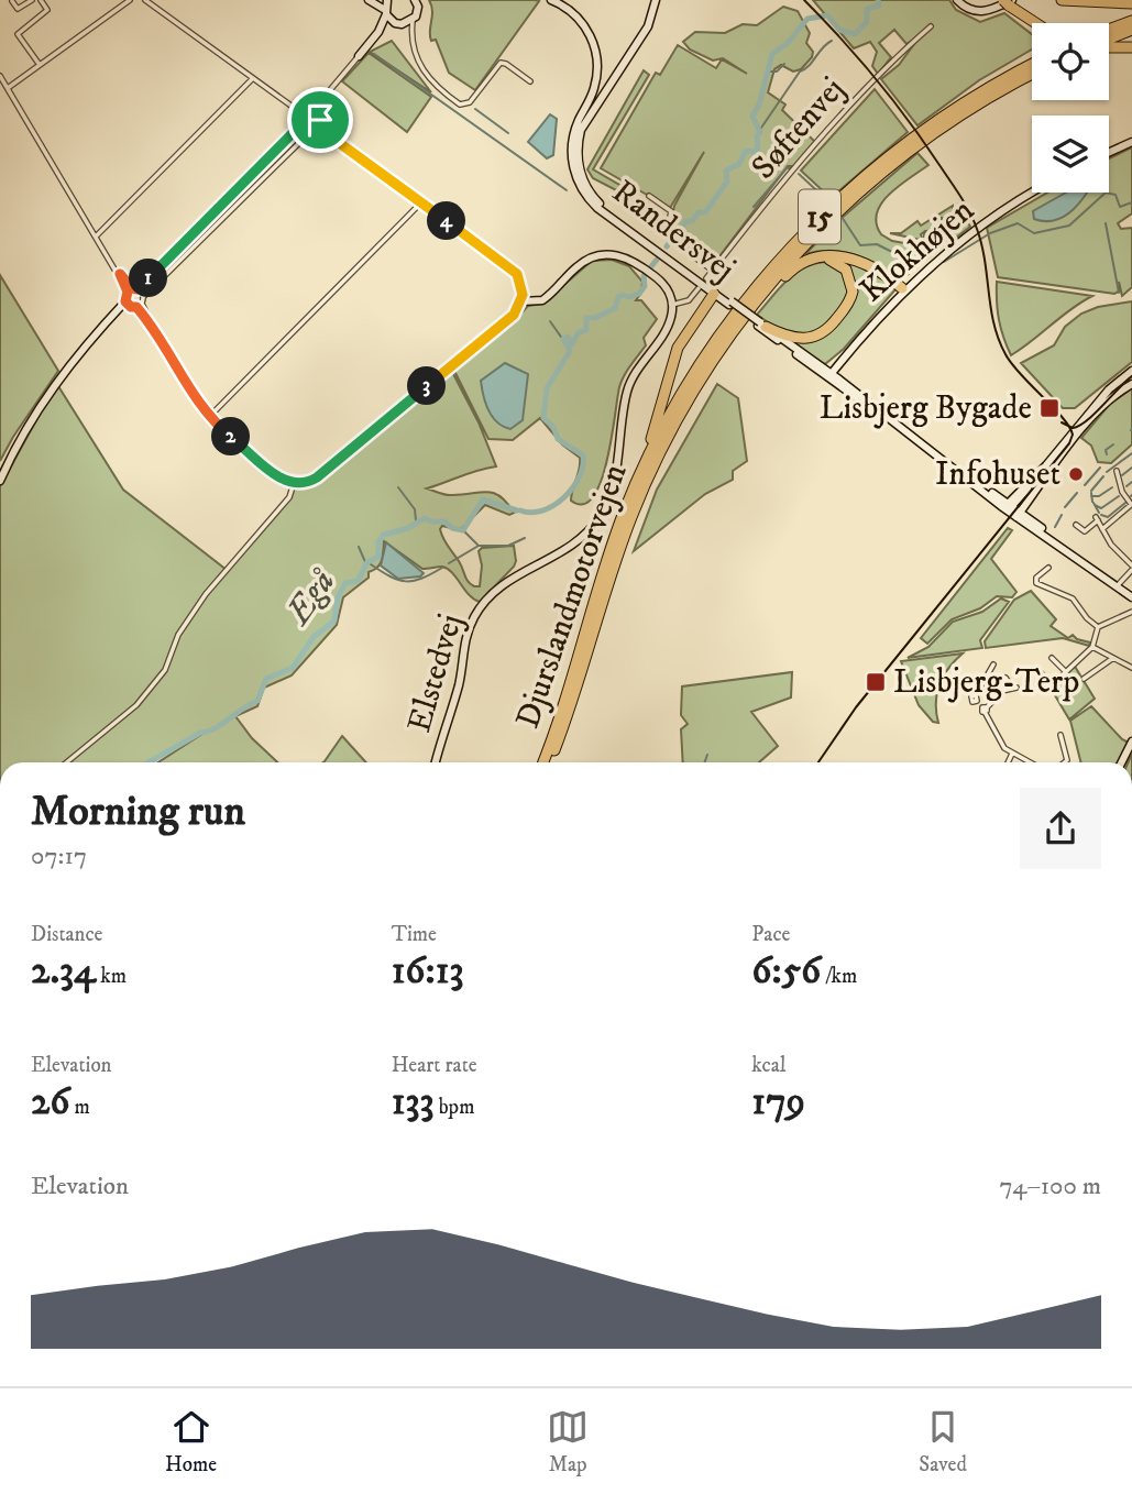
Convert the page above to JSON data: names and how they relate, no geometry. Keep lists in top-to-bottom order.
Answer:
{
  "streets": {
    "highway": ["15", "Djurslandmotorvejen"],
    "street": [
      "Søftenvej",
      "Randersvej",
      "Klokhøjen",
      "Elstedvej"
    ]
  },
  "crossings": [
    ["Randersvej", "Klokhøjen"]
  ],
  "water": ["Egå"],
  "places": {
    "transit": ["Lisbjerg Bygade", "Lisbjerg-Terp"],
    "other": ["Infohuset"]
  },
  "page": {
    "pins": [
      "4",
      "1",
      "3",
      "2"
    ],
    "heading": ["Morning run", "07:17"],
    "stats": [
      ["Distance", "2.34 km"],
      ["Time", "16:13"],
      ["Pace", "6:56 /km"],
      ["Elevation", "26 m"],
      ["Heart rate", "133 bpm"],
      ["kcal", "179"]
    ],
    "chart": ["Elevation", "74–100 m"],
    "tabs": ["Home", "Map", "Saved"]
  }
}
